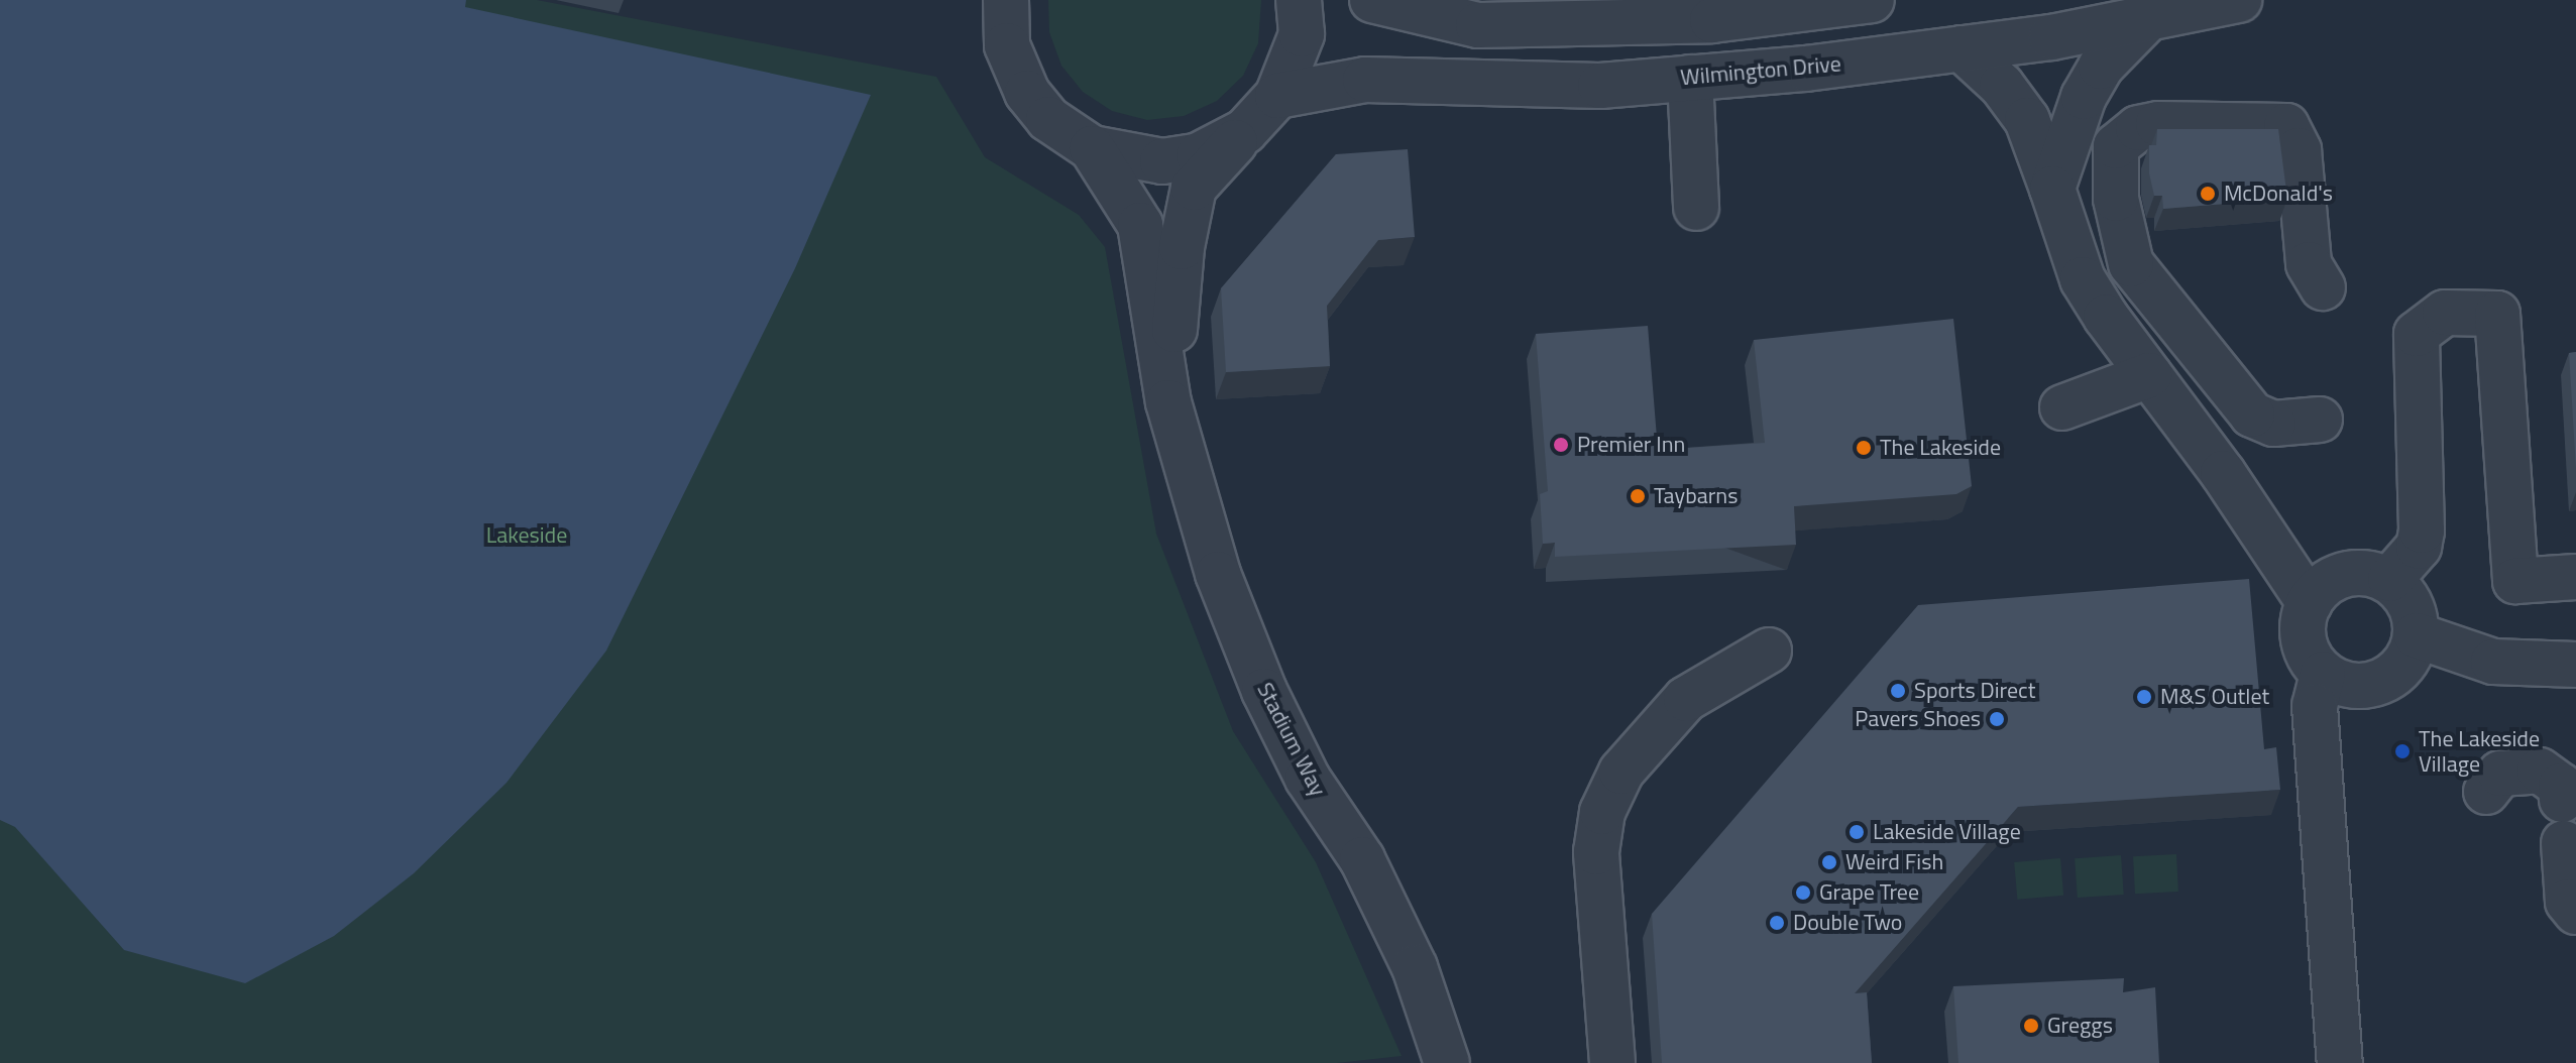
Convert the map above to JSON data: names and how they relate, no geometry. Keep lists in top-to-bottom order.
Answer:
{
  "streets": {
    "street": ["Wilmington Drive", "Stadium Way"]
  },
  "crossings": [
    ["Wilmington Drive", "Stadium Way"]
  ],
  "parks": ["Lakeside"],
  "places": [
    "McDonald's",
    "Premier Inn",
    "The Lakeside",
    "Taybarns",
    "Sports Direct",
    "M&S Outlet",
    "Pavers Shoes",
    "The Lakeside Village",
    "Lakeside Village",
    "Weird Fish",
    "Grape Tree",
    "Double Two",
    "Greggs"
  ]
}
